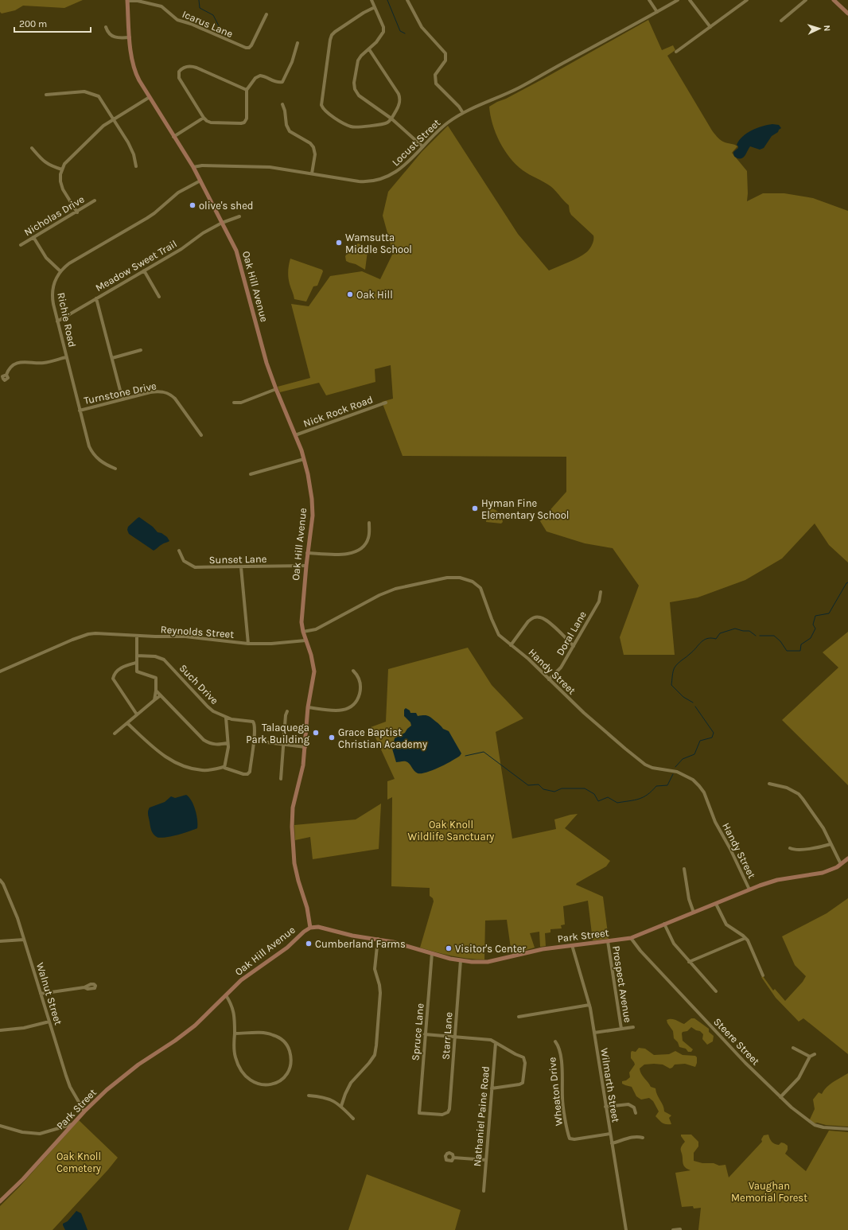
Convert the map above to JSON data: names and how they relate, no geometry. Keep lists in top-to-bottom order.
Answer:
{
  "streets": {
    "main road": ["Oak Hill Avenue", "Park Street"],
    "street": [
      "Icarus Lane",
      "Locust Street",
      "Nicholas Drive",
      "Meadow Sweet Trail",
      "Richie Road",
      "Turnstone Drive",
      "Nick Rock Road",
      "Sunset Lane",
      "Reynolds Street",
      "Doral Lane",
      "Handy Street",
      "Such Drive",
      "Prospect Avenue",
      "Walnut Street",
      "Spruce Lane",
      "Starr Lane",
      "Steere Street",
      "Wilmarth Street",
      "Wheaton Drive",
      "Nathaniel Paine Road"
    ]
  },
  "crossings": [
    ["Icarus Lane", "Oak Hill Avenue"],
    ["Locust Street", "Oak Hill Avenue"],
    ["Meadow Sweet Trail", "Oak Hill Avenue"],
    ["Meadow Sweet Trail", "Richie Road"],
    ["Oak Hill Avenue", "Richie Road"],
    ["Oak Hill Avenue", "Nick Rock Road"],
    ["Oak Hill Avenue", "Sunset Lane"],
    ["Oak Hill Avenue", "Reynolds Street"],
    ["Oak Hill Avenue", "Handy Street"],
    ["Oak Hill Avenue", "Park Street"],
    ["Richie Road", "Turnstone Drive"],
    ["Doral Lane", "Handy Street"],
    ["Handy Street", "Park Street"],
    ["Park Street", "Prospect Avenue"],
    ["Park Street", "Walnut Street"],
    ["Park Street", "Spruce Lane"],
    ["Park Street", "Starr Lane"],
    ["Park Street", "Steere Street"],
    ["Park Street", "Wilmarth Street"],
    ["Spruce Lane", "Starr Lane"],
    ["Wilmarth Street", "Wheaton Drive"]
  ],
  "parks": ["Oak Knoll Wildlife Sanctuary", "Oak Knoll Cemetery", "Vaughan Memorial Forest"],
  "places": [
    "olive's shed",
    "Wamsutta Middle School",
    "Oak Hill",
    "Hyman Fine Elementary School",
    "Talaquega Park Building",
    "Grace Baptist Christian Academy",
    "Cumberland Farms",
    "Visitor's Center"
  ],
  "scale_bar": "200 m",
  "north": "right"
}
